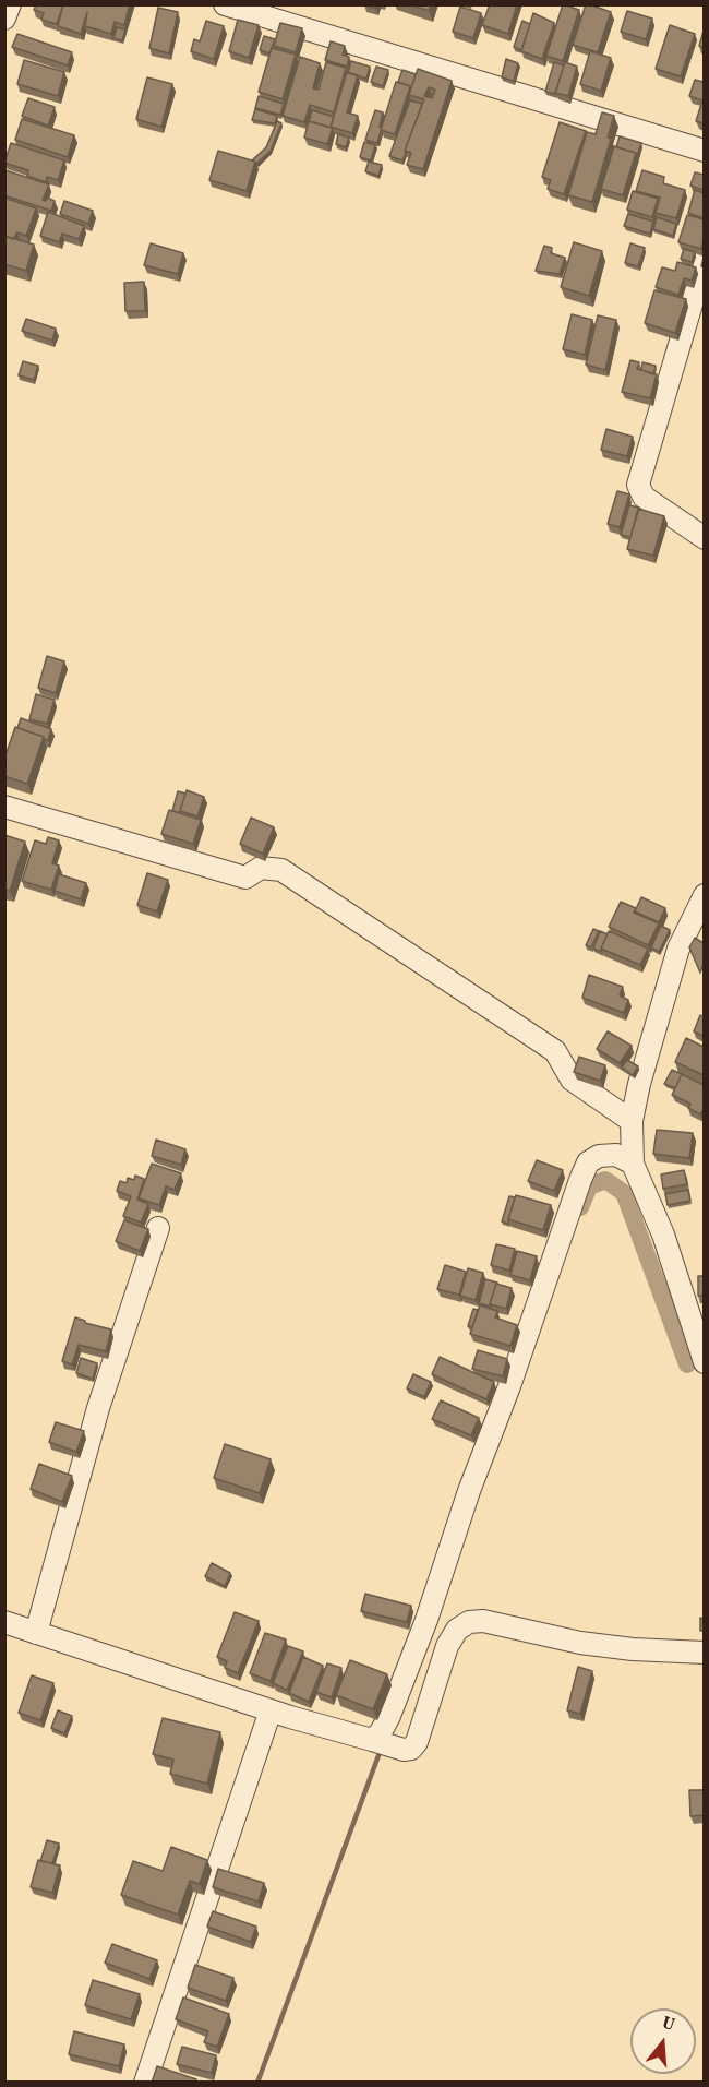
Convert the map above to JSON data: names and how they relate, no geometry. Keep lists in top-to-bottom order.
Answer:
{
  "north": "top"
}
